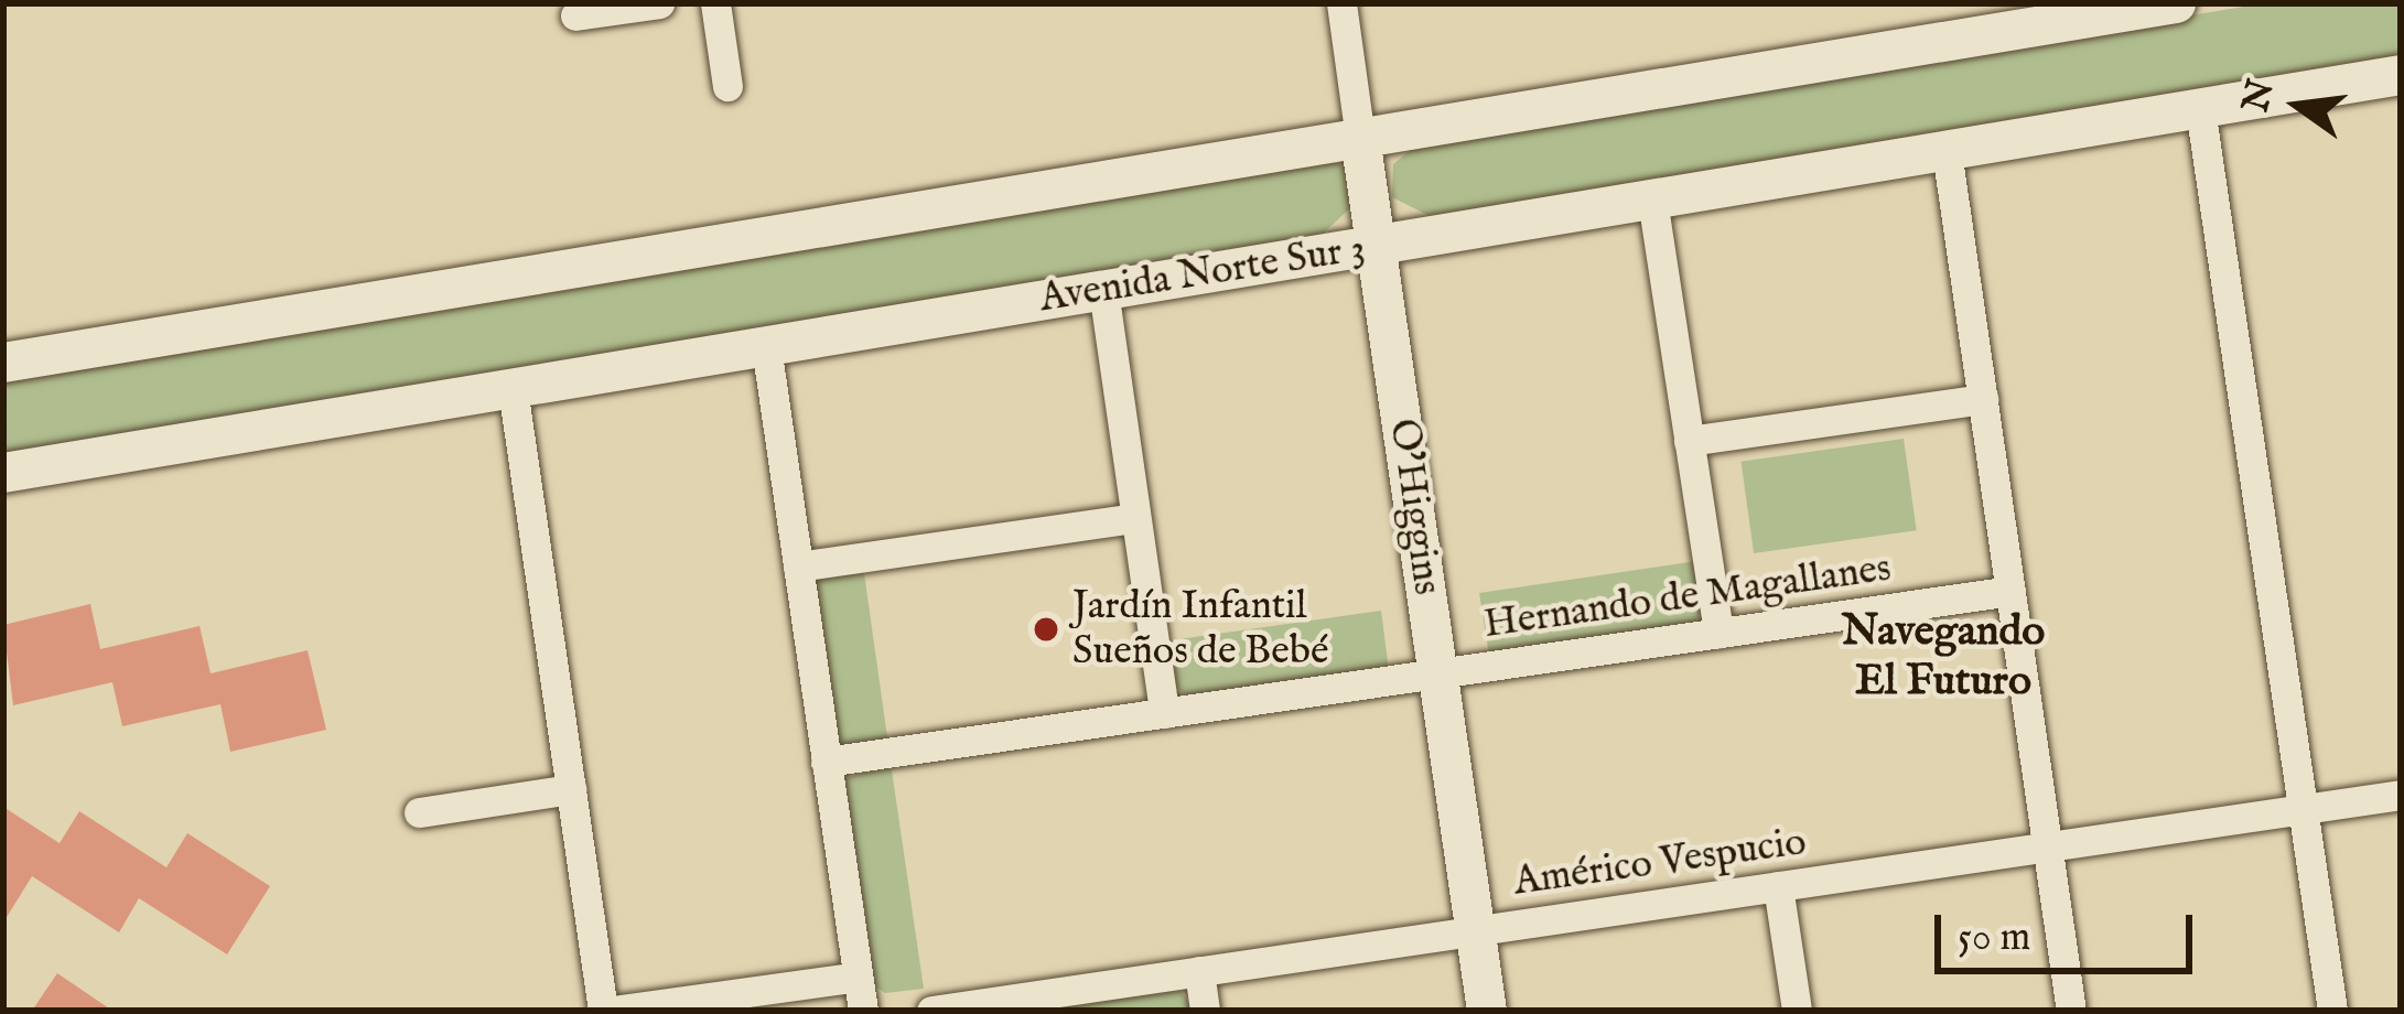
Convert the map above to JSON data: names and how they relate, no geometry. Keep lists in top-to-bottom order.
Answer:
{
  "streets": {
    "street": [
      "Avenida Norte Sur 3",
      "O'Higgins",
      "Hernando de Magallanes",
      "Américo Vespucio"
    ]
  },
  "crossings": [
    ["Avenida Norte Sur 3", "O'Higgins"],
    ["O'Higgins", "Hernando de Magallanes"],
    ["O'Higgins", "Américo Vespucio"]
  ],
  "districts": ["Navegando El Futuro"],
  "places": ["Jardín Infantil Sueños de Bebé"],
  "scale_bar": "50 m",
  "north": "left"
}
